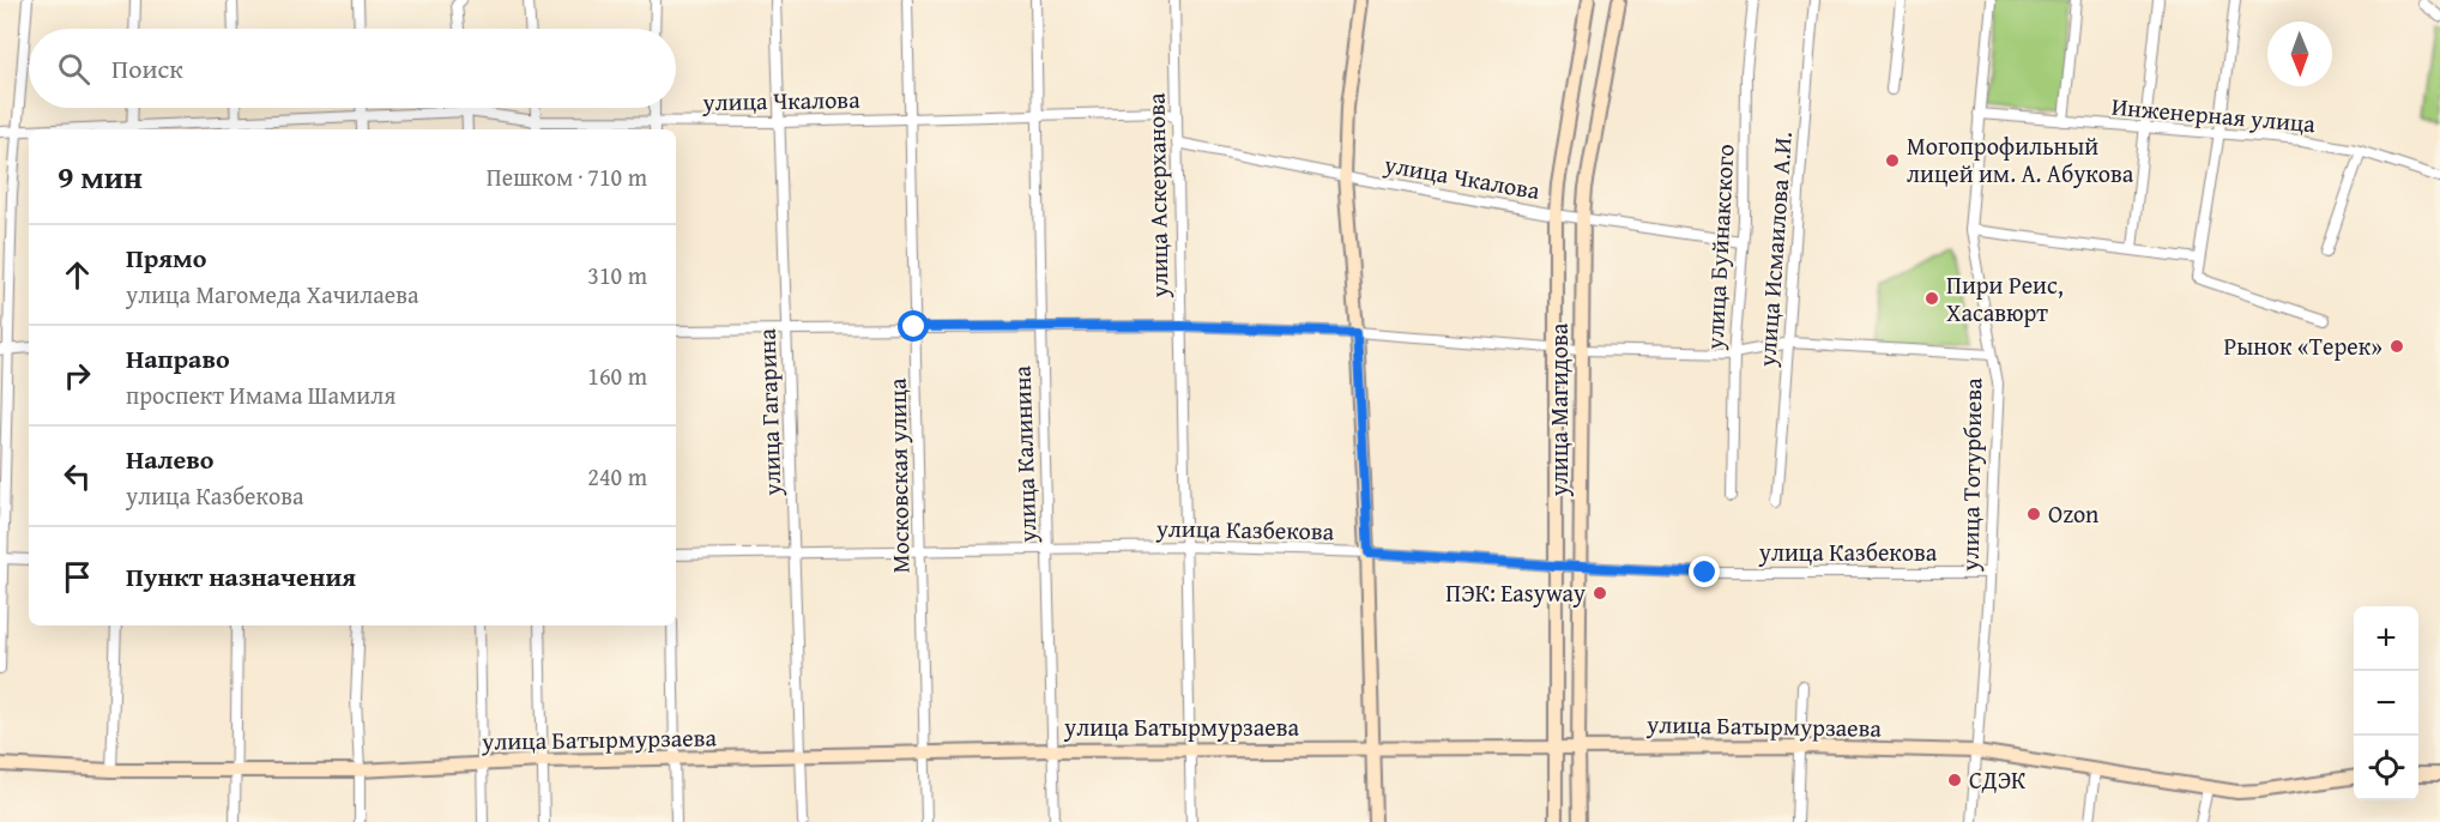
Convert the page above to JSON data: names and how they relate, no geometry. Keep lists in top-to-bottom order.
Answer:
{
  "streets": {
    "main road": ["улица Магидова", "улица Батырмурзаева"],
    "street": [
      "улица Чкалова",
      "Инженерная улица",
      "улица Аскерханова",
      "улица Буйнакского",
      "улица Исмаилова А.И.",
      "улица Гагарина",
      "улица Калинина",
      "улица Тотурбиева",
      "Московская улица",
      "улица Казбекова"
    ]
  },
  "crossings": [
    ["улица Чкалова", "улица Аскерханова"],
    ["улица Чкалова", "улица Буйнакского"],
    ["улица Чкалова", "улица Магидова"],
    ["улица Чкалова", "улица Гагарина"],
    ["улица Чкалова", "улица Калинина"],
    ["улица Чкалова", "Московская улица"],
    ["Инженерная улица", "улица Тотурбиева"],
    ["улица Аскерханова", "улица Казбекова"],
    ["улица Аскерханова", "улица Батырмурзаева"],
    ["улица Магидова", "улица Казбекова"],
    ["улица Магидова", "улица Батырмурзаева"],
    ["улица Гагарина", "улица Казбекова"],
    ["улица Гагарина", "улица Батырмурзаева"],
    ["улица Калинина", "улица Казбекова"],
    ["улица Калинина", "улица Батырмурзаева"],
    ["улица Тотурбиева", "улица Казбекова"],
    ["улица Тотурбиева", "улица Батырмурзаева"],
    ["Московская улица", "улица Казбекова"],
    ["Московская улица", "улица Батырмурзаева"]
  ],
  "places": [
    "Могопрофильный лицей им. А. Абукова",
    "Пири Реис, Хасавюрт",
    "Рынок «Терек»",
    "Ozon",
    "ПЭК: Easyway",
    "СДЭК"
  ],
  "north": "bottom",
  "page": {
    "search": "Поиск",
    "heading": ["9 мин", "Пешком · 710 m"],
    "list": [
      ["Прямо", "улица Магомеда Хачилаева", "310 m"],
      ["Направо", "проспект Имама Шамиля", "160 m"],
      ["Налево", "улица Казбекова", "240 m"],
      "Пункт назначения"
    ],
    "map_buttons": ["+", "−"]
  }
}
